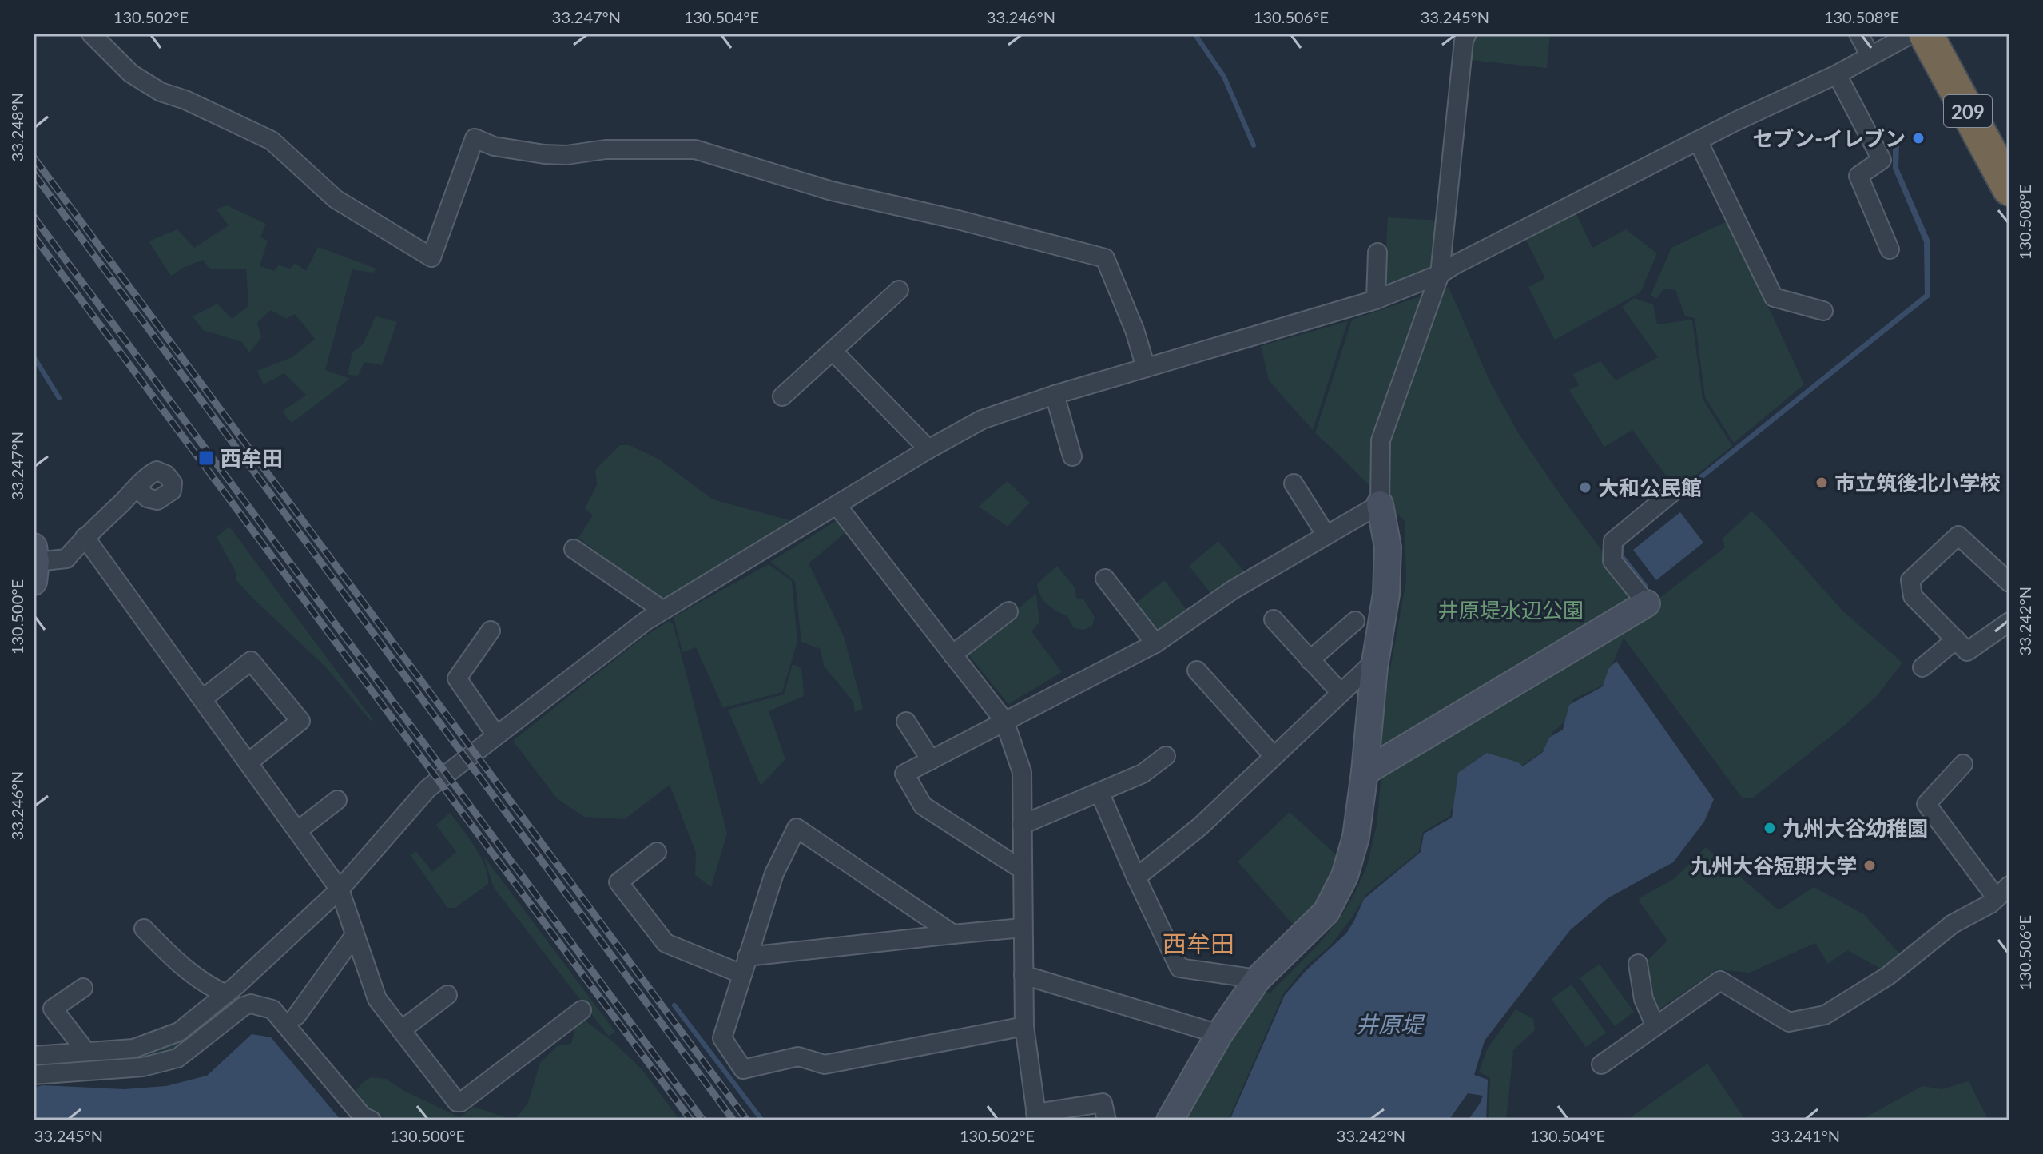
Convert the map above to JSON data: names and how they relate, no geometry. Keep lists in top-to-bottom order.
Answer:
{
  "streets": {
    "highway": ["209"]
  },
  "districts": ["西牟田"],
  "water": ["井原堤"],
  "parks": ["井原堤水辺公園"],
  "places": {
    "other": [
      "セブン-イレブン",
      "市立筑後北小学校",
      "大和公民館",
      "九州大谷幼稚園",
      "九州大谷短期大学"
    ],
    "transit": ["西牟田"]
  },
  "coordinates": [
    "130.502°E",
    "33.247°N",
    "130.504°E",
    "33.246°N",
    "130.506°E",
    "33.245°N",
    "130.508°E",
    "33.248°N",
    "130.500°E",
    "33.242°N",
    "33.241°N"
  ]
}
